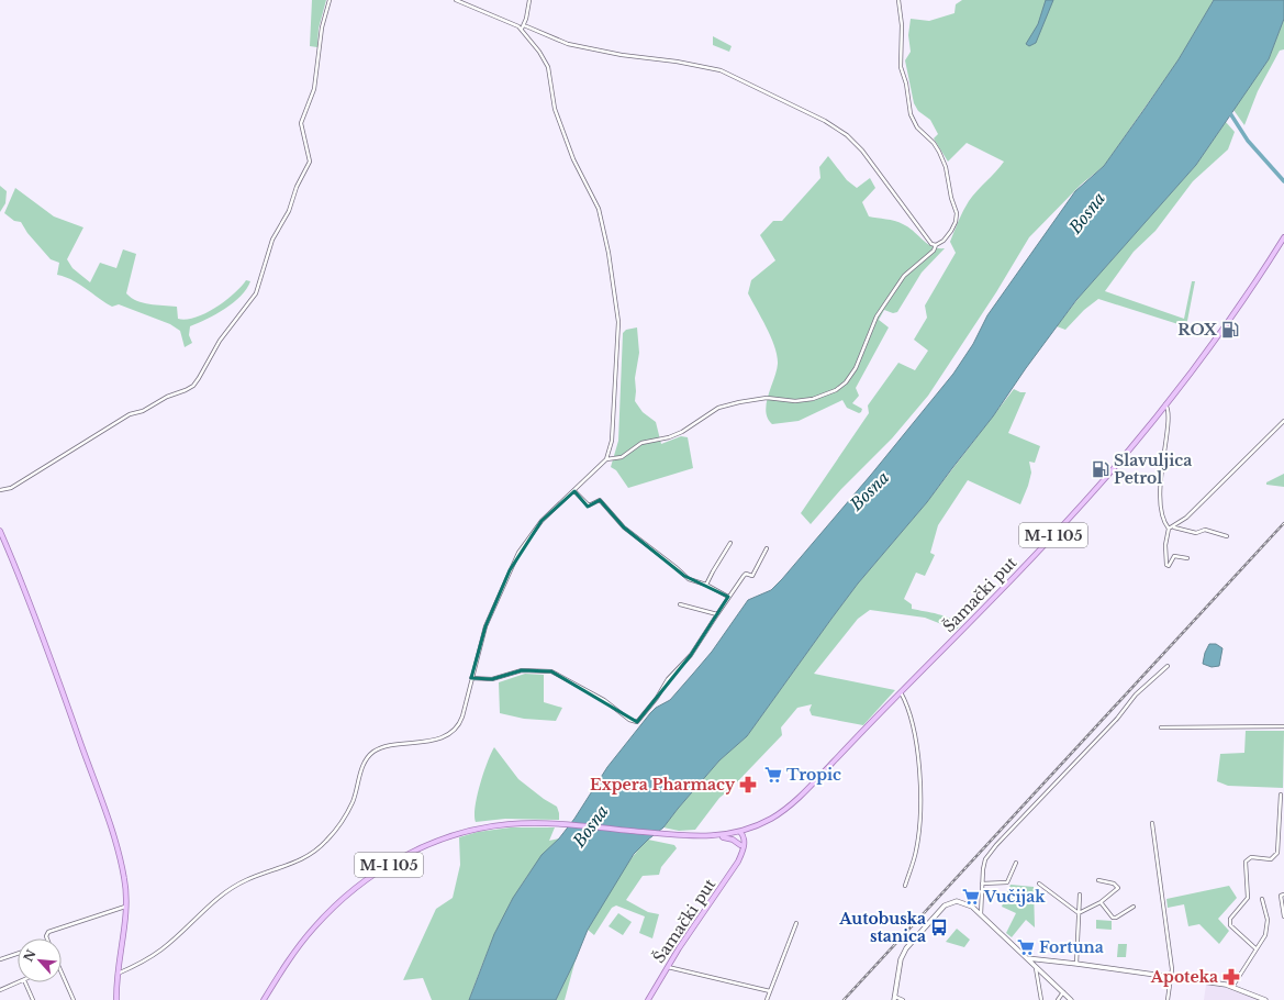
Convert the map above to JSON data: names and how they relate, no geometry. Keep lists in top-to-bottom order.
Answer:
{
  "streets": {
    "main road": ["M-I 105", "Šamački put"]
  },
  "crossings": [
    ["M-I 105", "Šamački put"]
  ],
  "water": ["Bosna"],
  "places": {
    "fuel station": ["ROX", "Slavuljica Petrol"],
    "supermarket": ["Tropic", "Vučijak", "Fortuna"],
    "pharmacy": ["Expera Pharmacy", "Apoteka"],
    "bus stop": ["Autobuska stanica"]
  },
  "north": "top left"
}
